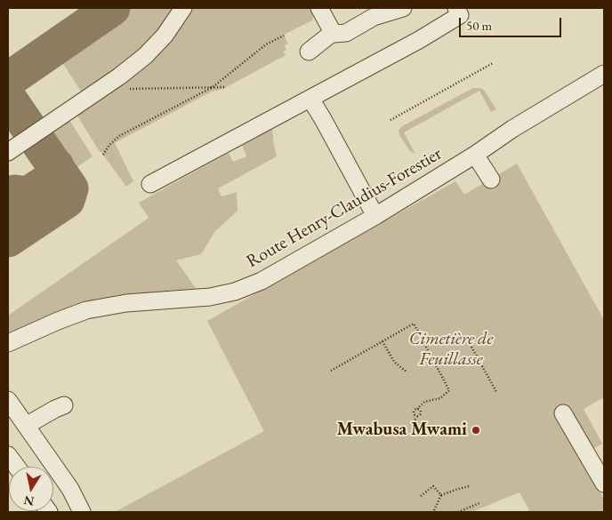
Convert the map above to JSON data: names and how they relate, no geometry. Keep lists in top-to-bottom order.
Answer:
{
  "streets": {
    "street": ["Route Henry-Claudius-Forestier"]
  },
  "parks": ["Cimetière de Feuillasse"],
  "places": ["Mwabusa Mwami"],
  "scale_bar": "50 m",
  "north": "bottom"
}
